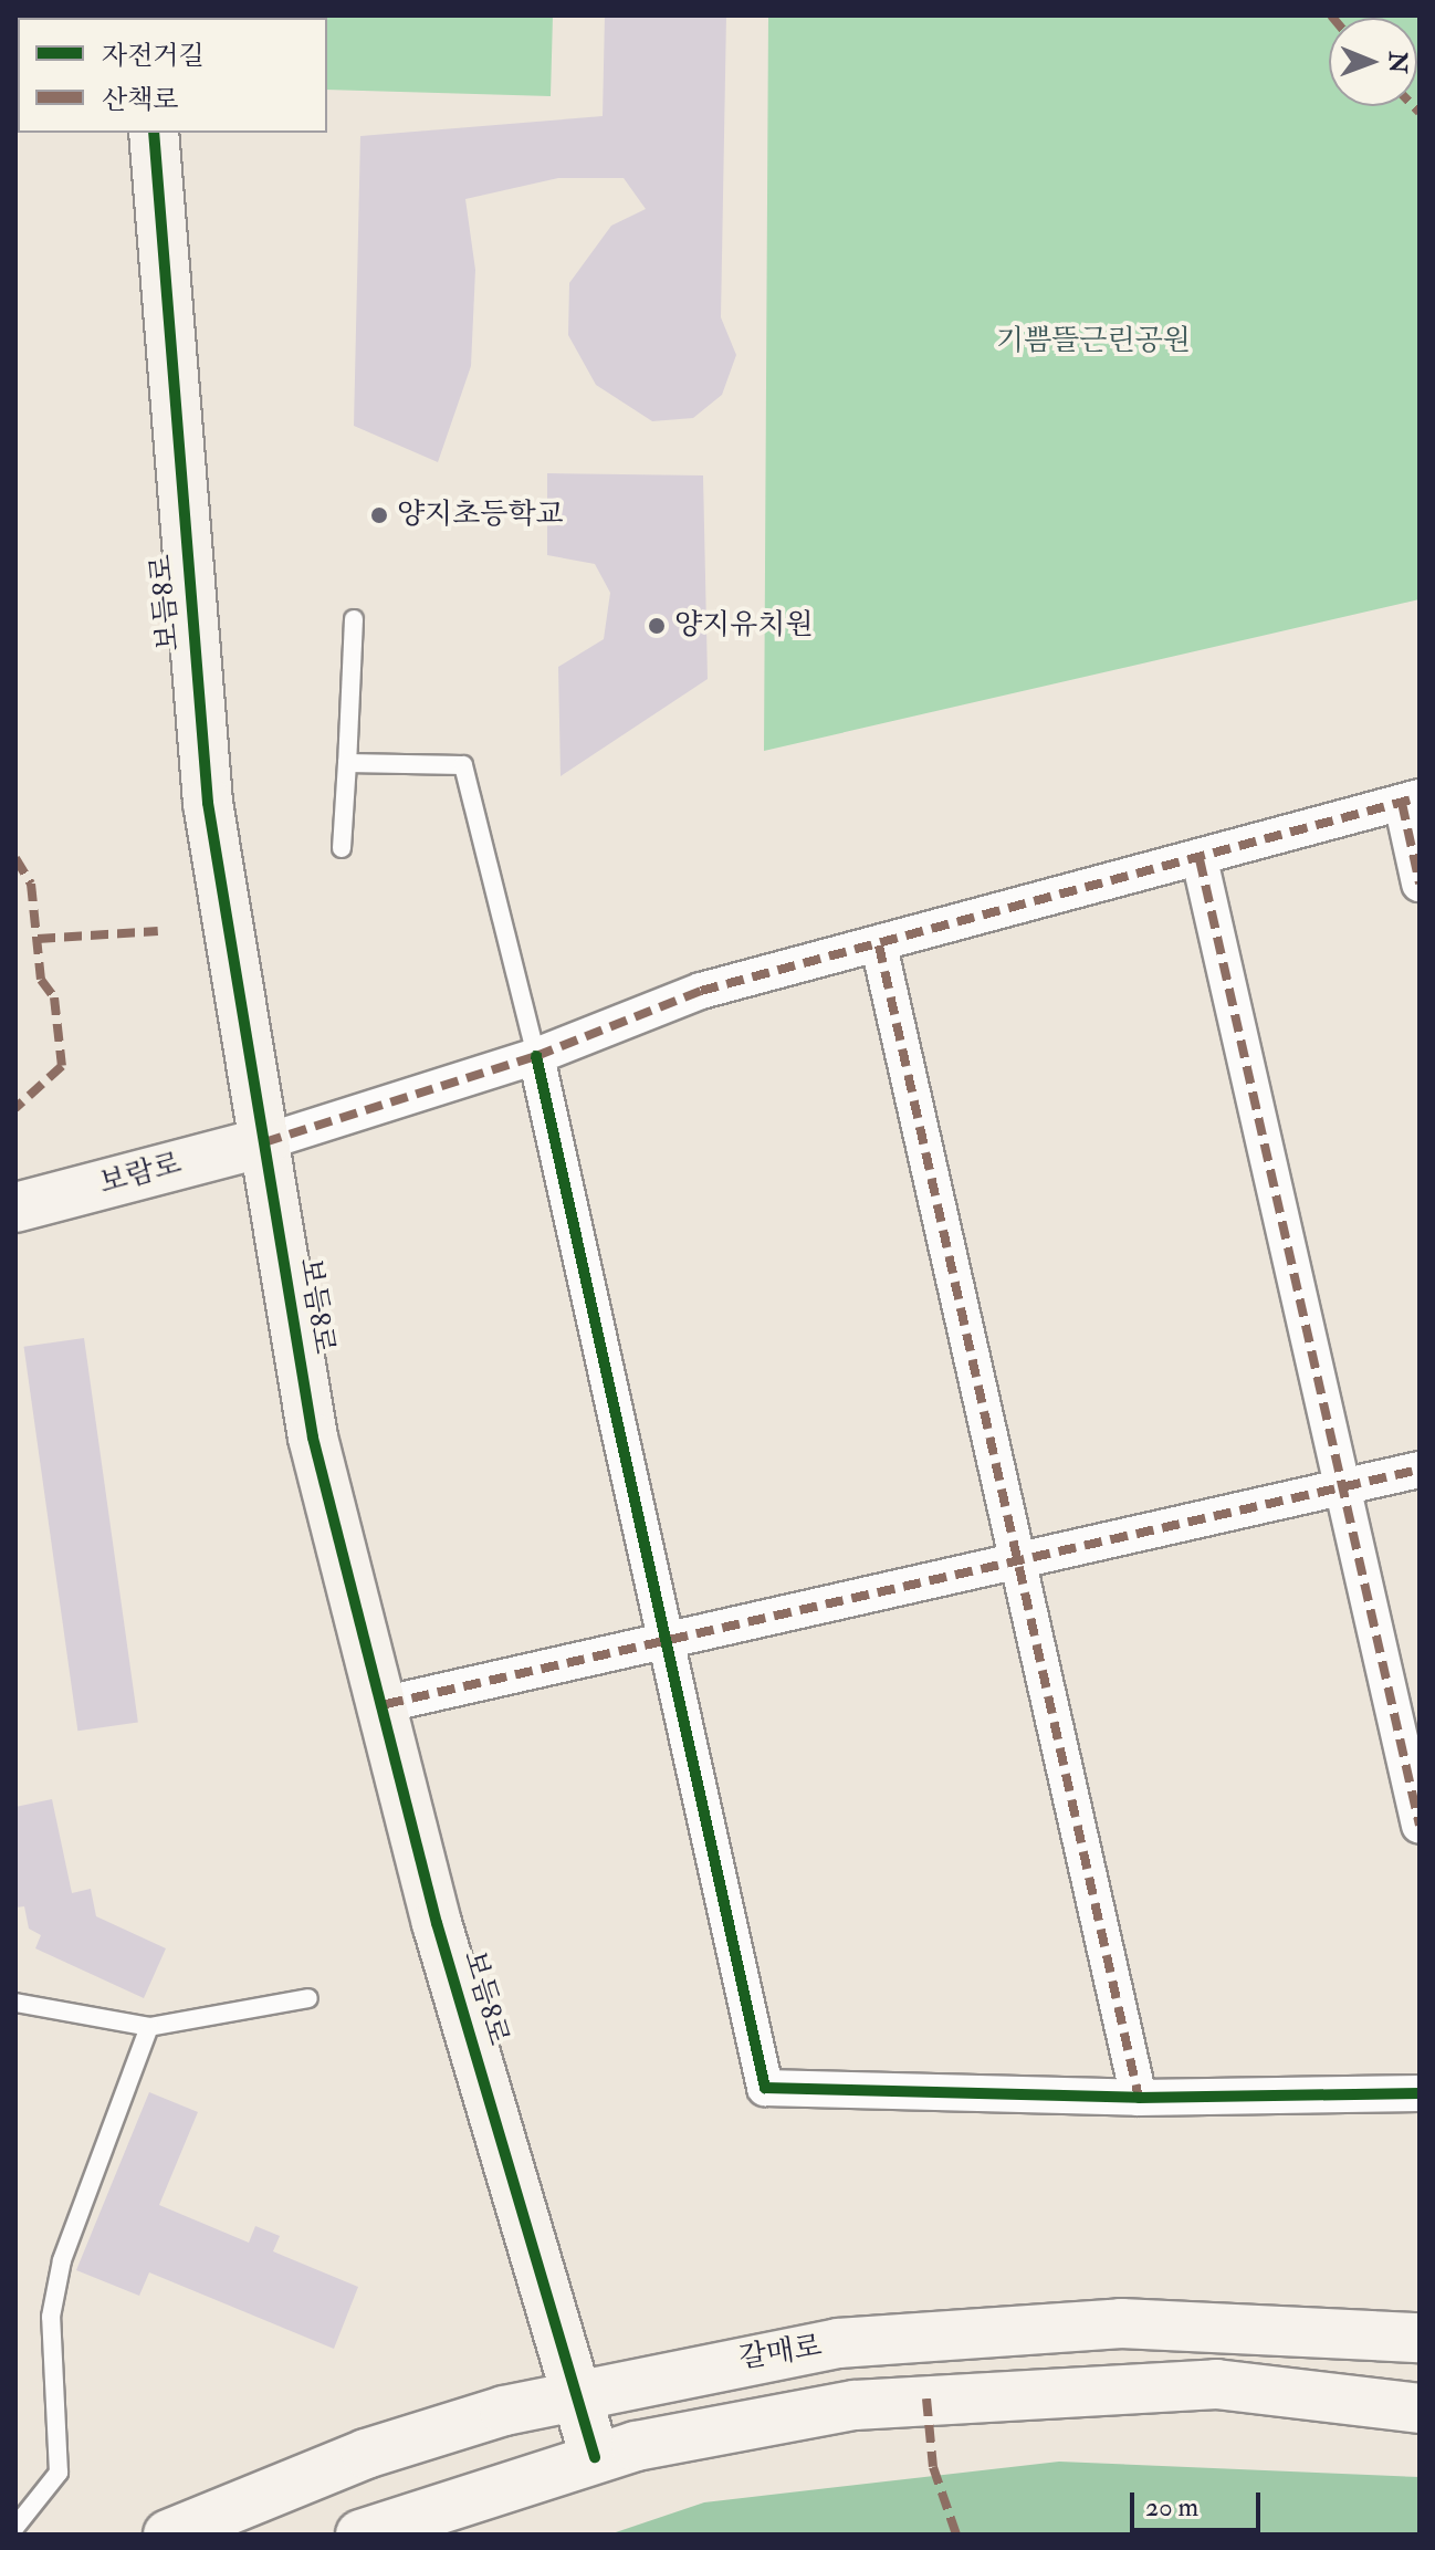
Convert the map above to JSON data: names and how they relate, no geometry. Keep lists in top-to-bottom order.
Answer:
{
  "streets": {
    "street": ["보듬8로", "보람로", "갈매로"]
  },
  "crossings": [
    ["보듬8로", "보람로"],
    ["보듬8로", "갈매로"]
  ],
  "parks": ["기쁨뜰근린공원"],
  "places": ["양지초등학교", "양지유치원"],
  "legend": ["자전거길", "산책로"],
  "scale_bar": "20 m",
  "north": "right"
}
